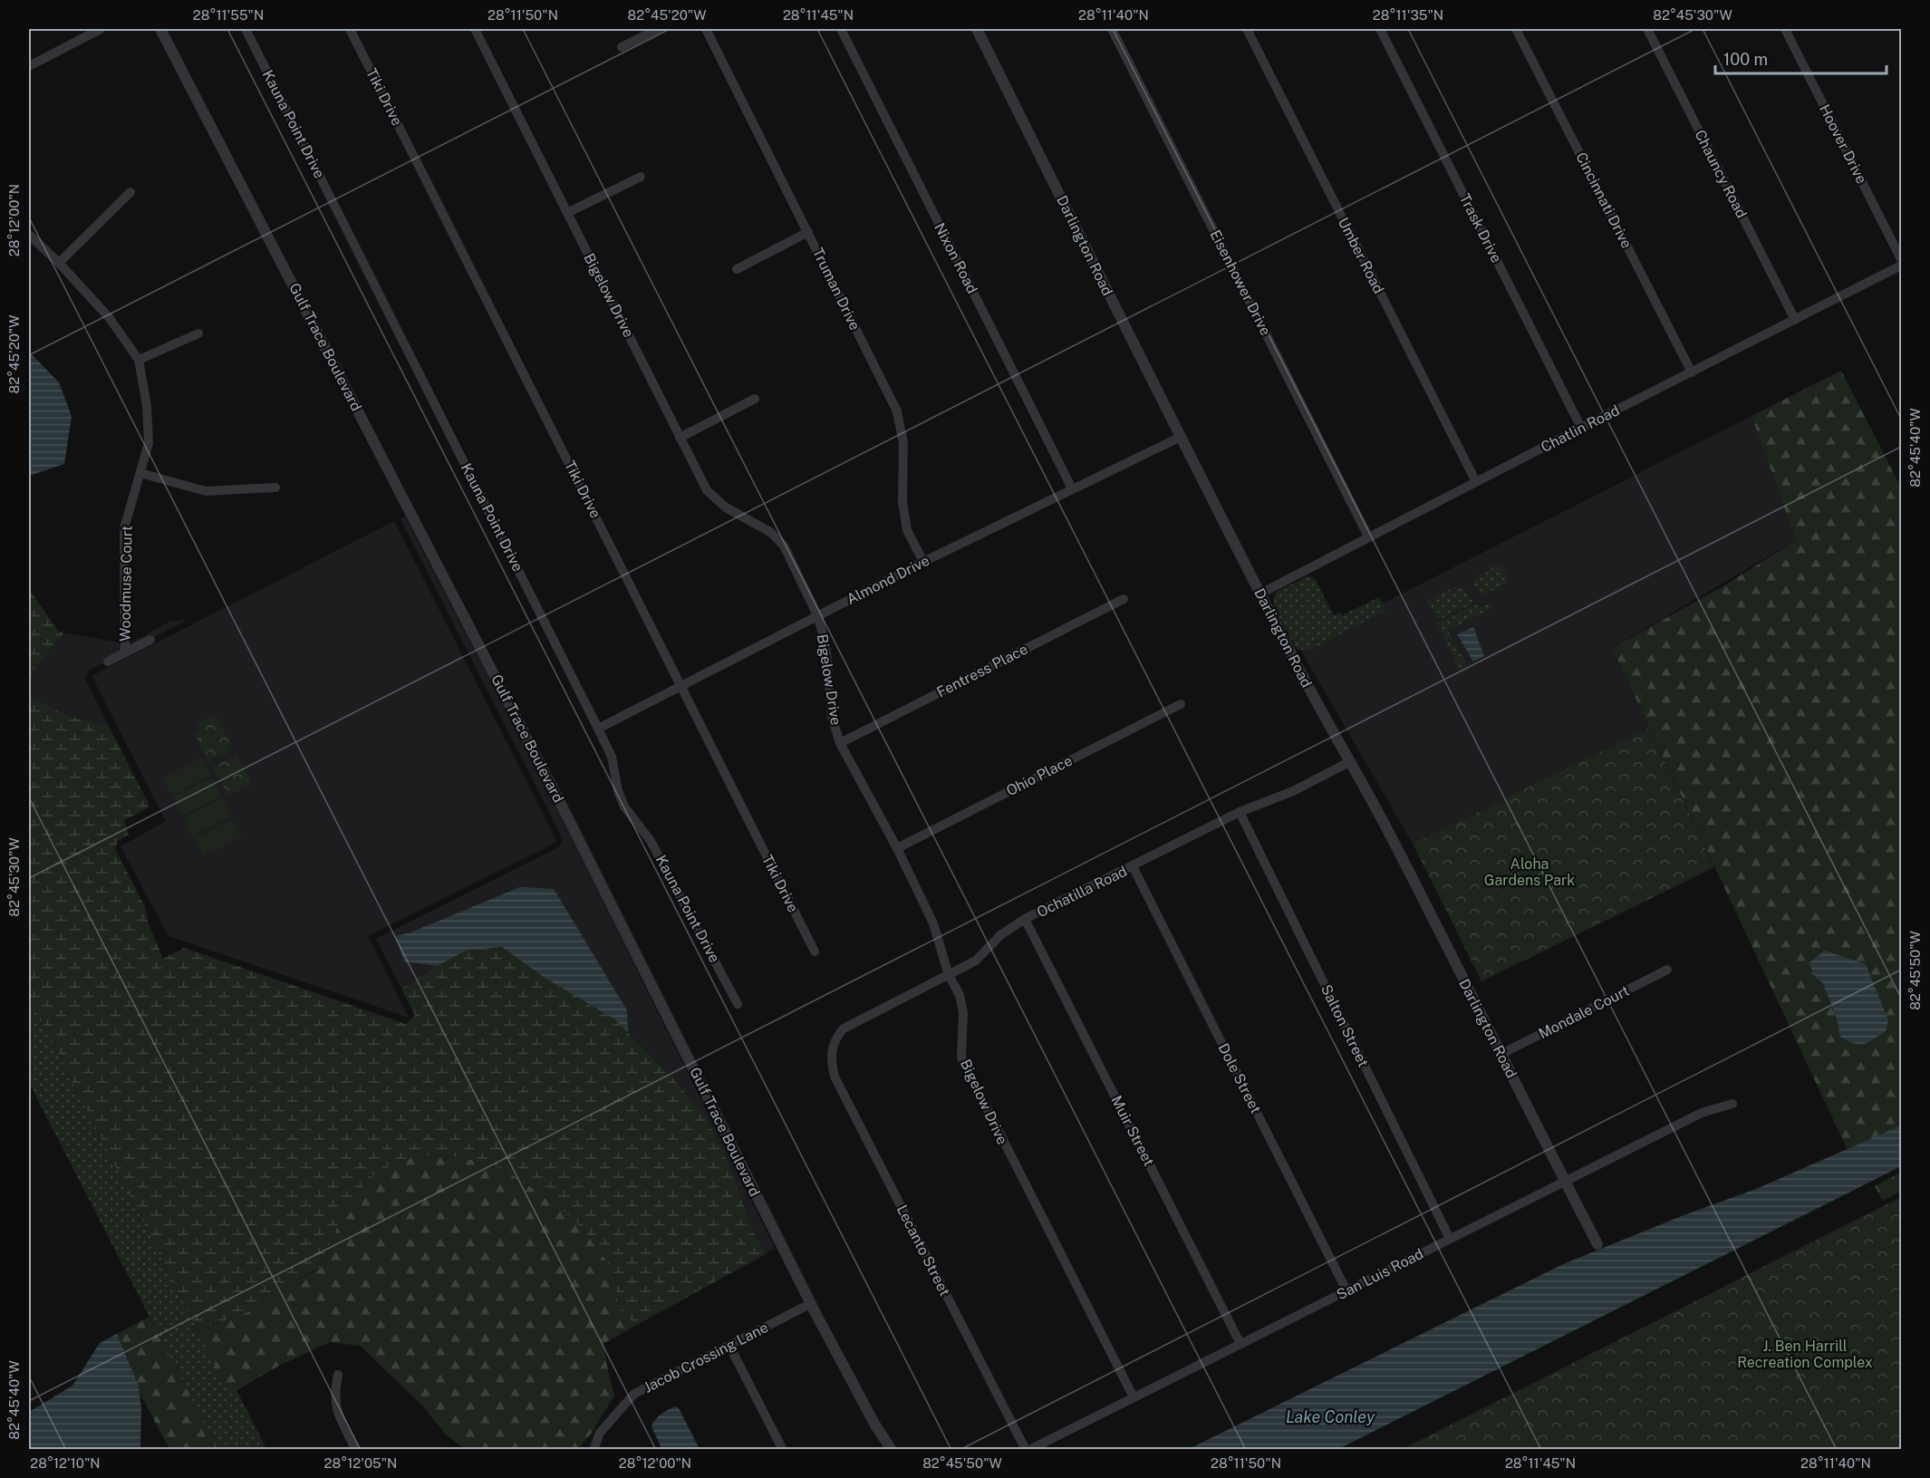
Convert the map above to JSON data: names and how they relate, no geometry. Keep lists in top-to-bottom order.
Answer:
{
  "streets": {
    "street": [
      "Tiki Drive",
      "Kauna Point Drive",
      "Hoover Drive",
      "Chauncy Road",
      "Cincinnati Drive",
      "Trask Drive",
      "Darlington Road",
      "Umber Road",
      "Nixon Road",
      "Eisenhower Drive",
      "Truman Drive",
      "Bigelow Drive",
      "Gulf Trace Boulevard",
      "Chatlin Road",
      "Almond Drive",
      "Woodmuse Court",
      "Fentress Place",
      "Ohio Place",
      "Ochatilla Road",
      "Mondale Court",
      "Salton Street",
      "Dole Street",
      "Muir Street",
      "Lecanto Street",
      "San Luis Road",
      "Jacob Crossing Lane"
    ]
  },
  "crossings": [
    ["Tiki Drive", "Almond Drive"],
    ["Kauna Point Drive", "Almond Drive"],
    ["Chauncy Road", "Chatlin Road"],
    ["Cincinnati Drive", "Chatlin Road"],
    ["Trask Drive", "Chatlin Road"],
    ["Darlington Road", "Chatlin Road"],
    ["Darlington Road", "Almond Drive"],
    ["Darlington Road", "Ochatilla Road"],
    ["Darlington Road", "Mondale Court"],
    ["Darlington Road", "San Luis Road"],
    ["Umber Road", "Chatlin Road"],
    ["Nixon Road", "Almond Drive"],
    ["Eisenhower Drive", "Chatlin Road"],
    ["Truman Drive", "Almond Drive"],
    ["Bigelow Drive", "Almond Drive"],
    ["Bigelow Drive", "Fentress Place"],
    ["Bigelow Drive", "Ohio Place"],
    ["Bigelow Drive", "Ochatilla Road"],
    ["Bigelow Drive", "San Luis Road"],
    ["Gulf Trace Boulevard", "Jacob Crossing Lane"],
    ["Ochatilla Road", "Salton Street"],
    ["Ochatilla Road", "Dole Street"],
    ["Ochatilla Road", "Muir Street"],
    ["Ochatilla Road", "Lecanto Street"],
    ["Salton Street", "San Luis Road"],
    ["Dole Street", "San Luis Road"],
    ["Muir Street", "San Luis Road"]
  ],
  "water": ["Lake Conley"],
  "parks": ["Aloha Gardens Park", "J. Ben Harrill Recreation Complex"],
  "scale_bar": "100 m",
  "coordinates": [
    "28°11'55\"N",
    "28°11'50\"N",
    "82°45'20\"W",
    "28°11'45\"N",
    "28°11'40\"N",
    "28°11'35\"N",
    "82°45'30\"W",
    "28°12'00\"N",
    "82°45'40\"W",
    "82°45'50\"W",
    "28°12'10\"N",
    "28°12'05\"N"
  ]
}
